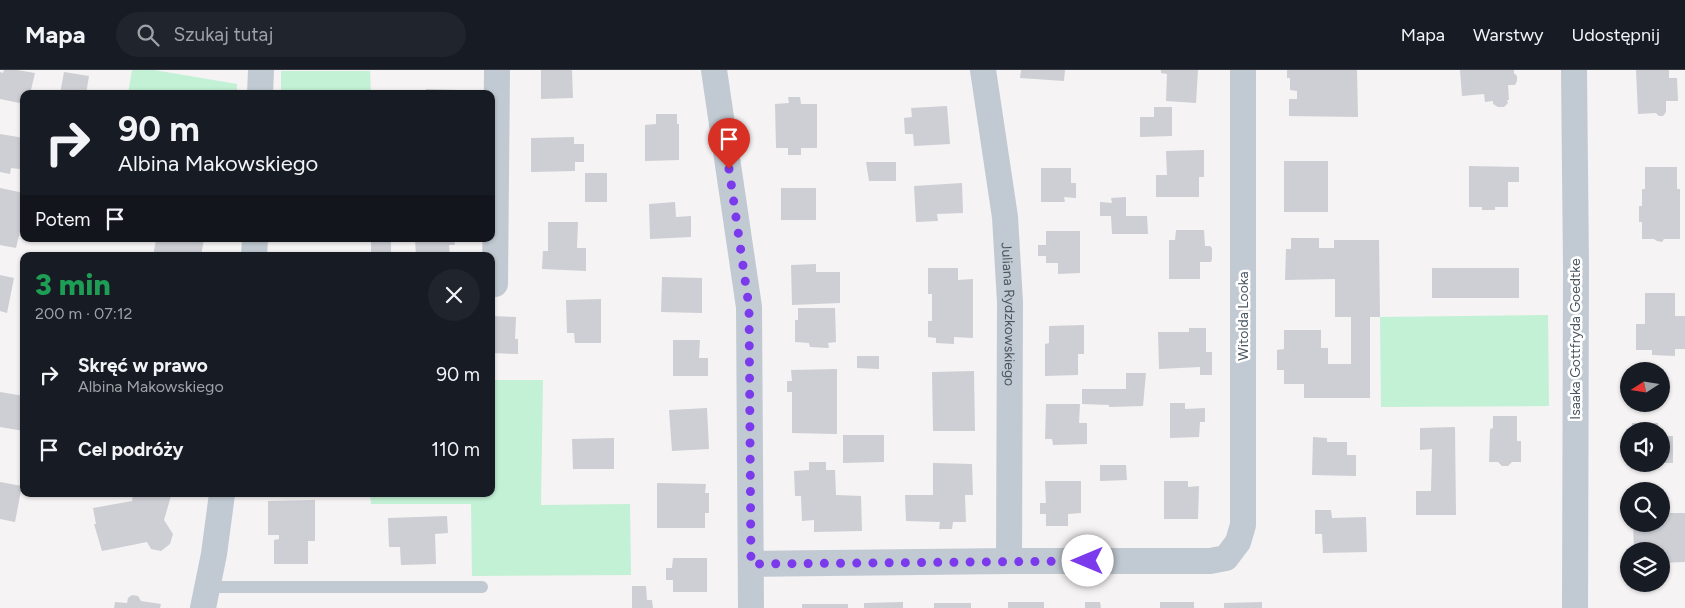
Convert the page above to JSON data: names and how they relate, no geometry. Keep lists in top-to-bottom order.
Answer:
{
  "streets": {
    "street": ["Juliana Rydzkowskiego", "Witolda Looka", "Isaaka Gottfryda Goedtke"]
  },
  "crossings": [
    ["Juliana Rydzkowskiego", "Witolda Looka"]
  ],
  "north": "left",
  "page": {
    "header": "Mapa",
    "search": "Szukaj tutaj",
    "nav": ["Mapa", "Warstwy", "Udostępnij"],
    "turn": ["90 m", "Albina Makowskiego"],
    "then": "Potem",
    "heading": ["3 min", "200 m · 07:12"],
    "list": [
      {
        "name": "Skręć w prawo",
        "note": "Albina Makowskiego",
        "value": "90 m"
      },
      {
        "name": "Cel podróży",
        "value": "110 m"
      }
    ]
  }
}
